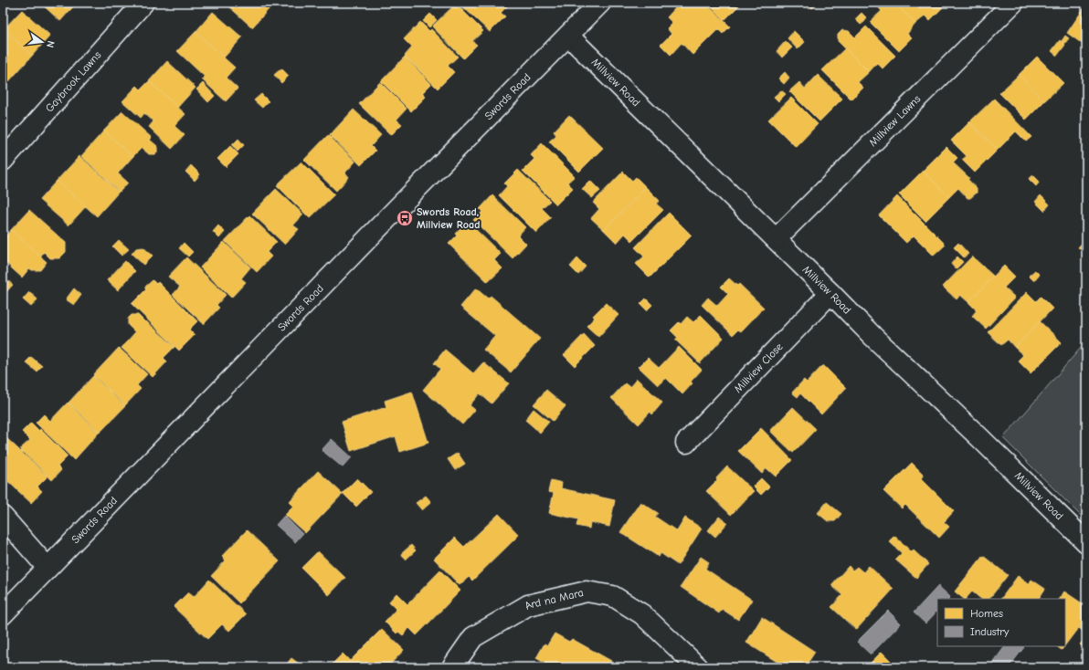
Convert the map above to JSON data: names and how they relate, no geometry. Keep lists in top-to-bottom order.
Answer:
{
  "streets": {
    "street": [
      "Gaybrook Lawns",
      "Millview Road",
      "Swords Road",
      "Millview Lawns",
      "Millview Close",
      "Ard na Mara"
    ]
  },
  "crossings": [
    ["Millview Road", "Swords Road"],
    ["Millview Road", "Millview Lawns"],
    ["Millview Road", "Millview Close"]
  ],
  "places": {
    "bus stop": ["Swords Road, Millview Road"]
  },
  "legend": ["Homes", "Industry"],
  "north": "right"
}
